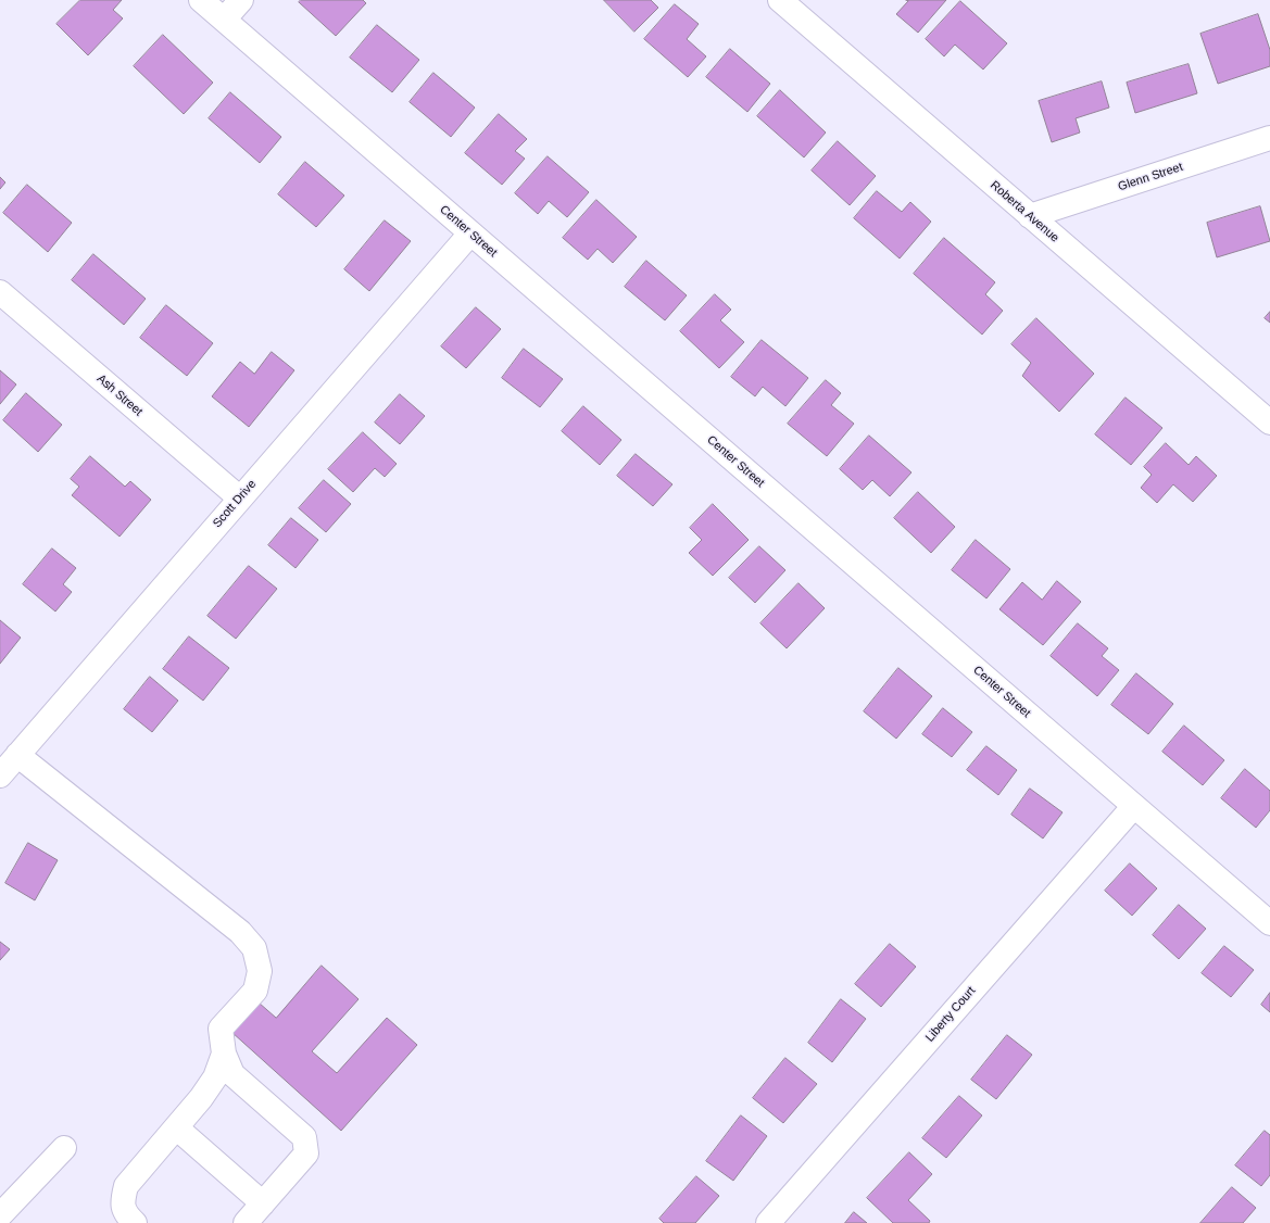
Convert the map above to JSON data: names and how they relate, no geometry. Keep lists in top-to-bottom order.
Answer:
{
  "streets": {
    "street": [
      "Glenn Street",
      "Roberta Avenue",
      "Center Street",
      "Ash Street",
      "Scott Drive",
      "Liberty Court"
    ]
  },
  "crossings": [
    ["Glenn Street", "Roberta Avenue"],
    ["Center Street", "Scott Drive"],
    ["Center Street", "Liberty Court"],
    ["Ash Street", "Scott Drive"]
  ]
}
